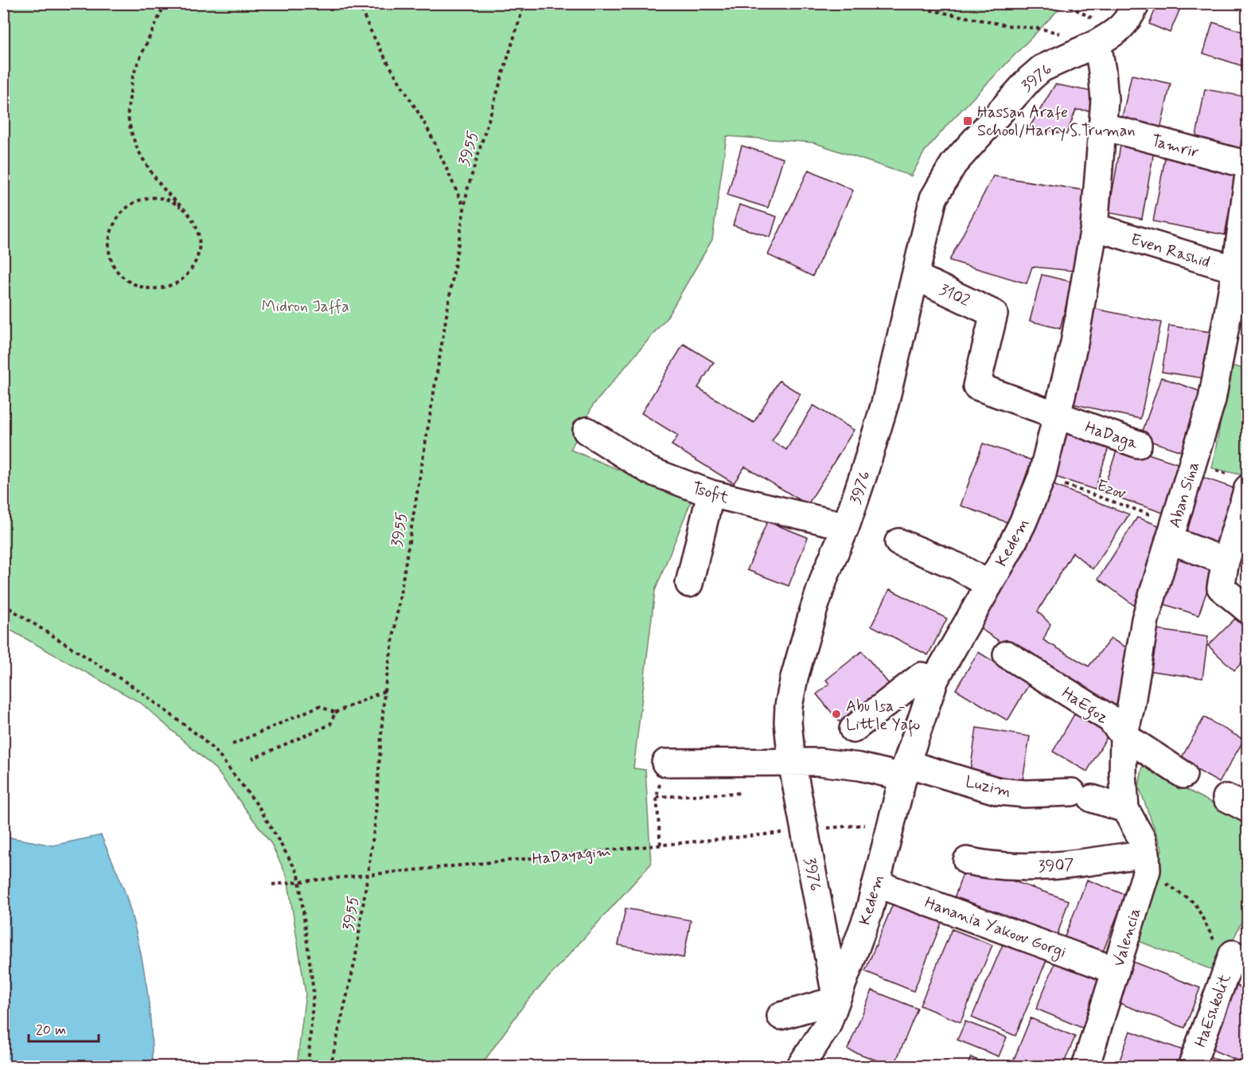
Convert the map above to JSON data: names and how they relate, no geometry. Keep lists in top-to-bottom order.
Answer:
{
  "streets": {
    "street": [
      "3976",
      "Tamrir",
      "Even Rashid",
      "3102",
      "HaDaga",
      "Tsofit",
      "Aban Sina",
      "Kedem",
      "HaEgoz",
      "Luzim",
      "3907",
      "Hanania Yakoov Gorgi",
      "Valencia",
      "HaEshkolit"
    ],
    "path": ["3955", "Ezov", "HaDayagim"]
  },
  "crossings": [
    ["3976", "3102"],
    ["3976", "Tsofit"],
    ["3976", "Kedem"],
    ["3976", "Luzim"],
    ["3976", "HaDayagim"],
    ["Tamrir", "Kedem"],
    ["3955", "HaDayagim"],
    ["Even Rashid", "Aban Sina"],
    ["Even Rashid", "Kedem"],
    ["3102", "HaDaga"],
    ["HaDaga", "Kedem"],
    ["Ezov", "Aban Sina"],
    ["Ezov", "Kedem"],
    ["Aban Sina", "HaEgoz"],
    ["Aban Sina", "Luzim"],
    ["Kedem", "Luzim"],
    ["Kedem", "HaDayagim"],
    ["Kedem", "Hanania Yakoov Gorgi"],
    ["3907", "Valencia"],
    ["Hanania Yakoov Gorgi", "Valencia"]
  ],
  "parks": ["Midron Jaffa"],
  "places": {
    "transit": ["Hassan Arafe School/Harry S.Truman"],
    "other": ["Abu Isa - Little Yafo"]
  },
  "scale_bar": "20 m"
}
